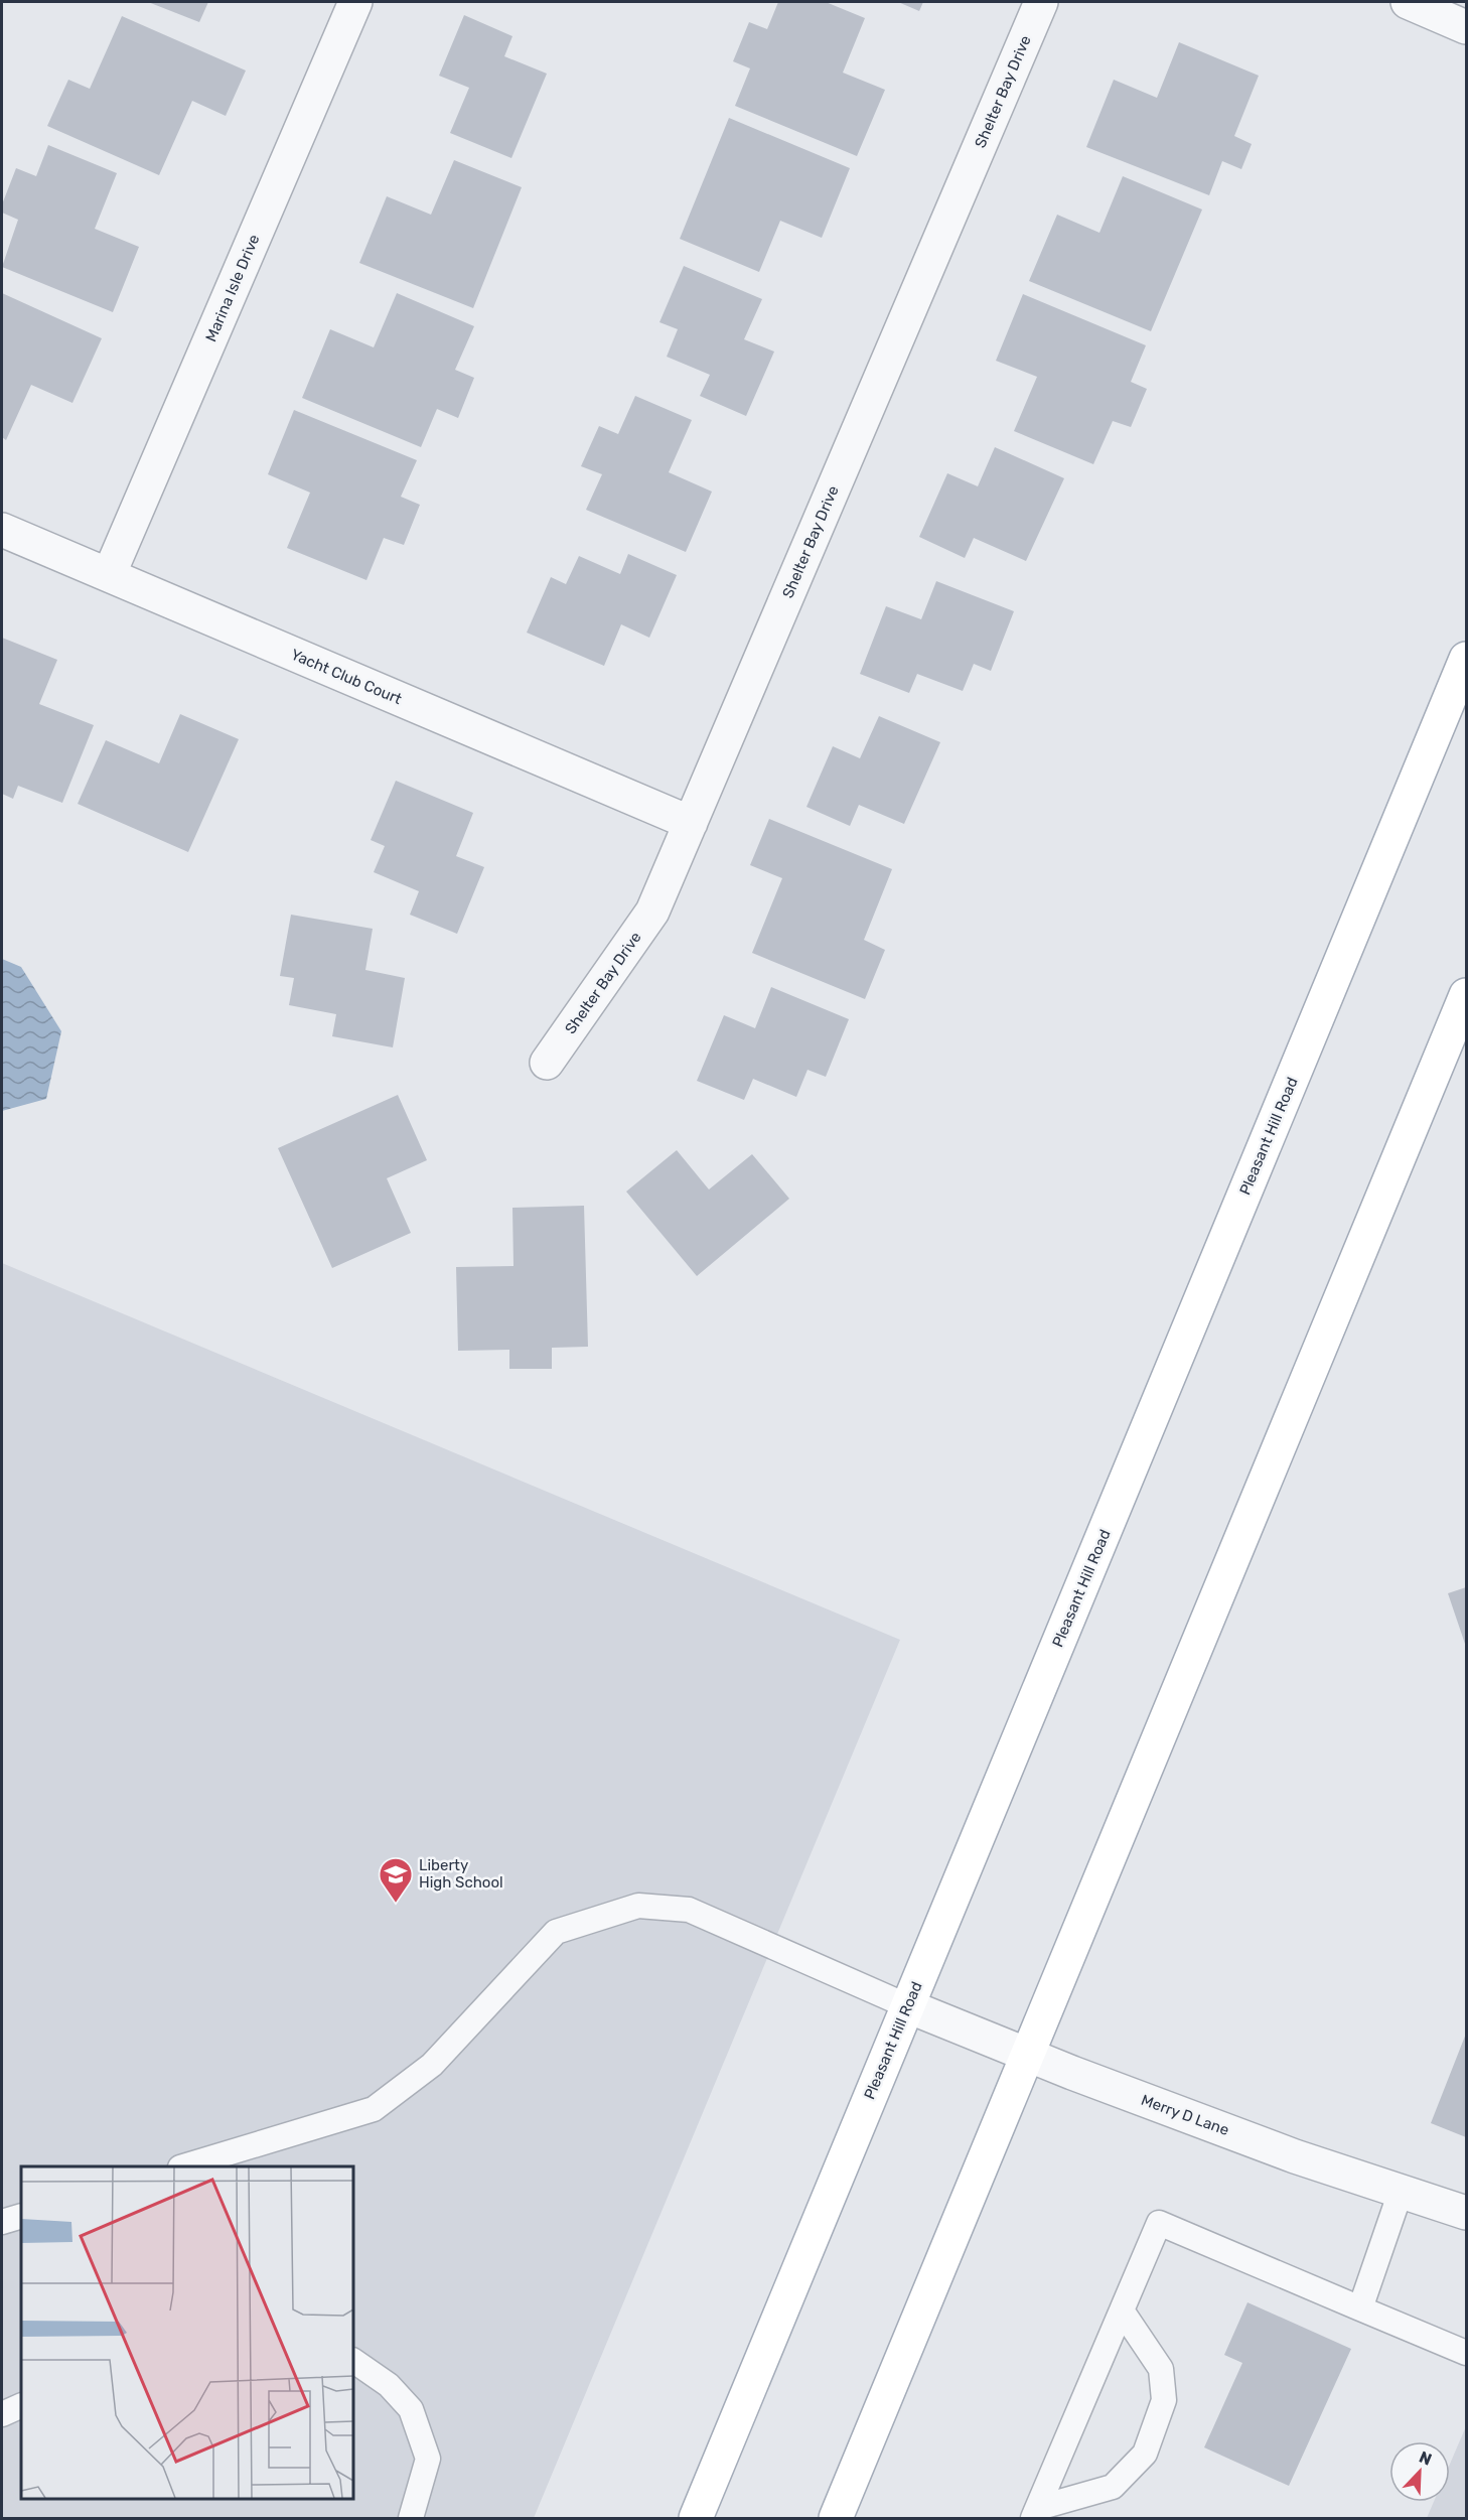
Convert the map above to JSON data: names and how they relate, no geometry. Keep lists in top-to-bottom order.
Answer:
{
  "streets": {
    "main road": ["Pleasant Hill Road"],
    "street": [
      "Shelter Bay Drive",
      "Marina Isle Drive",
      "Yacht Club Court",
      "Merry D Lane"
    ]
  },
  "crossings": [
    ["Shelter Bay Drive", "Yacht Club Court"],
    ["Marina Isle Drive", "Yacht Club Court"],
    ["Pleasant Hill Road", "Merry D Lane"]
  ],
  "places": {
    "school or university": ["Liberty High School"]
  },
  "north": "top right"
}
